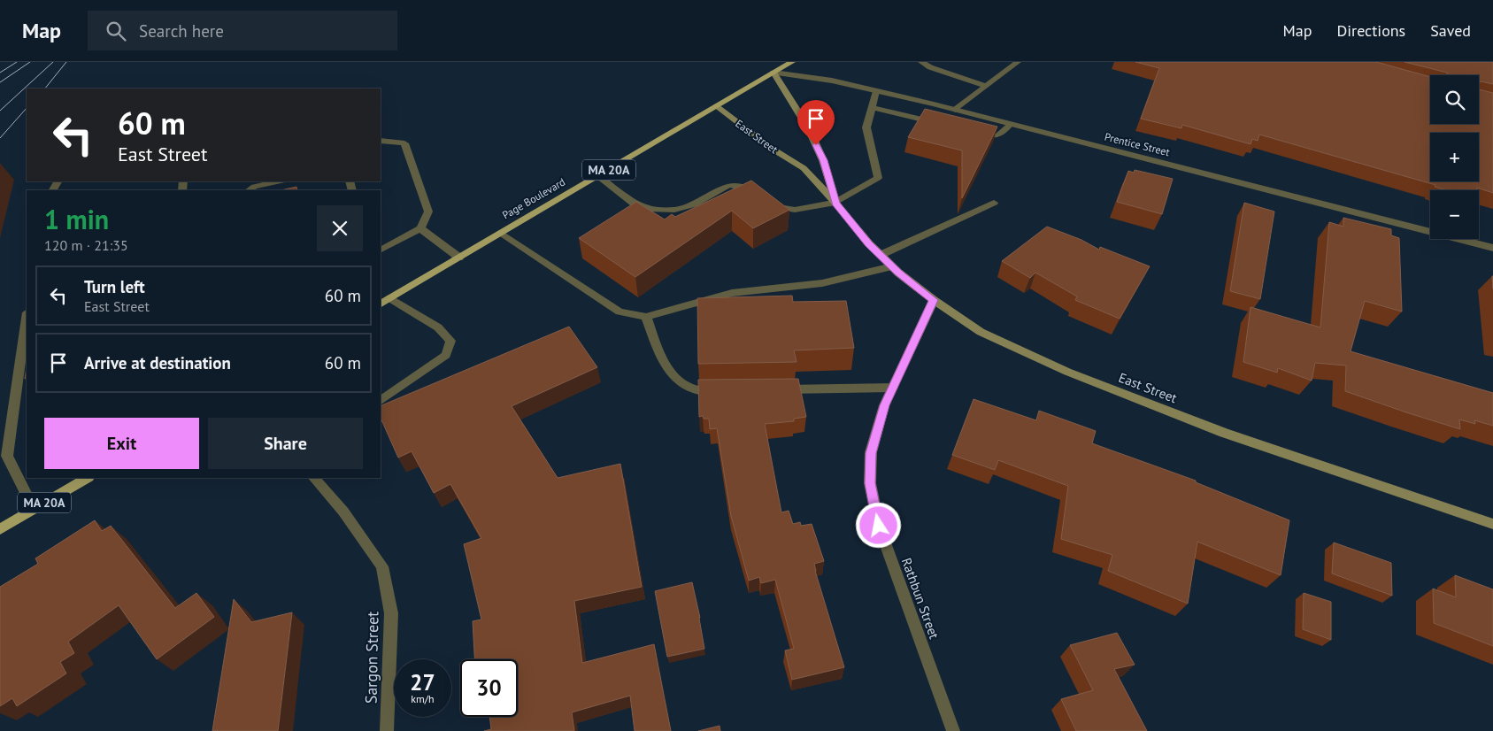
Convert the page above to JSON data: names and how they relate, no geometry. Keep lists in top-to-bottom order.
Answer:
{
  "streets": {
    "main road": ["East Street", "MA 20A", "Page Boulevard"],
    "street": ["Prentice Street", "Rathbun Street", "Sargon Street"]
  },
  "crossings": [
    ["East Street", "Prentice Street"],
    ["East Street", "Page Boulevard"],
    ["East Street", "Rathbun Street"],
    ["Prentice Street", "Page Boulevard"]
  ],
  "page": {
    "header": "Map",
    "search": "Search here",
    "nav": ["Map", "Directions", "Saved"],
    "map_buttons": ["+", "−"],
    "turn": ["60 m", "East Street"],
    "heading": ["1 min", "120 m · 21:35"],
    "list": [
      {
        "name": "Turn left",
        "note": "East Street",
        "value": "60 m"
      },
      {
        "name": "Arrive at destination",
        "value": "60 m"
      }
    ],
    "buttons": ["Exit", "Share"],
    "speed": "27 km/h",
    "limit": "30"
  }
}
